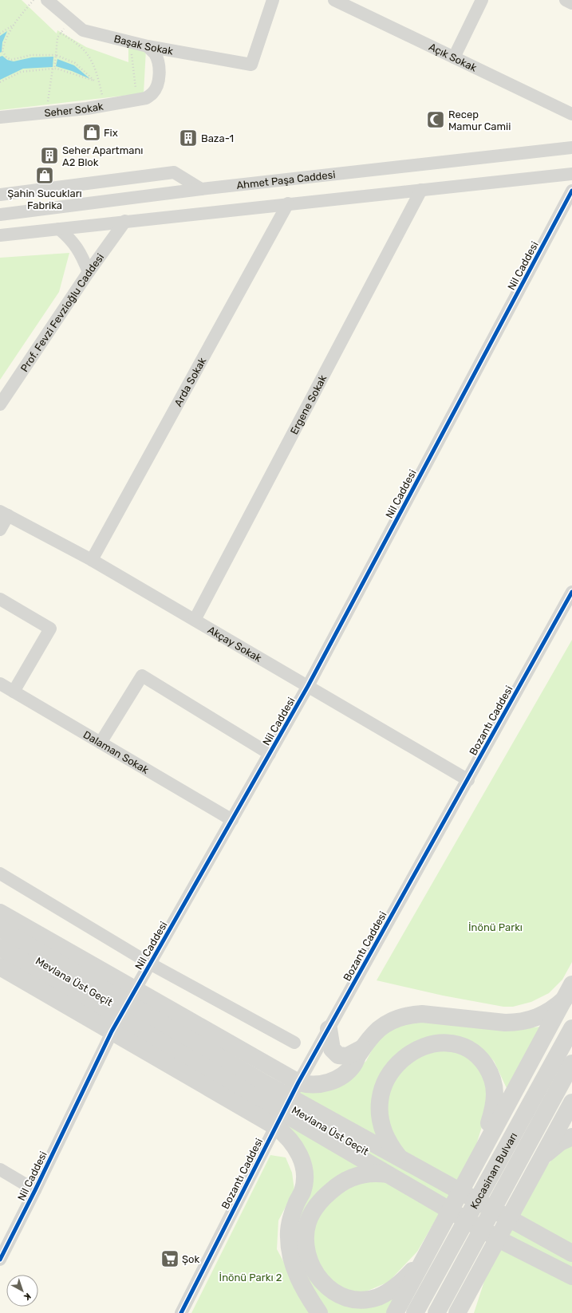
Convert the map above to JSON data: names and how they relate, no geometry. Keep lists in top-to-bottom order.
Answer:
{
  "streets": {
    "highway": ["Mevlana Üst Geçit", "Kocasinan Bulvarı"],
    "street": [
      "Başak Sokak",
      "Açık Sokak",
      "Seher Sokak",
      "Ahmet Paşa Caddesi",
      "Nil Caddesi",
      "Prof. Fevzi Fevzioğlu Caddesi",
      "Arda Sokak",
      "Ergene Sokak",
      "Akçay Sokak",
      "Bozantı Caddesi",
      "Dalaman Sokak"
    ]
  },
  "crossings": [
    ["Nil Caddesi", "Akçay Sokak"],
    ["Nil Caddesi", "Dalaman Sokak"],
    ["Arda Sokak", "Akçay Sokak"],
    ["Ergene Sokak", "Akçay Sokak"],
    ["Akçay Sokak", "Bozantı Caddesi"]
  ],
  "parks": ["İnönü Parkı", "İnönü Parkı 2"],
  "places": {
    "mosque": ["Recep Mamur Camii"],
    "shop": ["Fix", "Şahin Sucukları Fabrika"],
    "building": ["Baza-1", "Seher Apartmanı A2 Blok"],
    "supermarket": ["Şok"]
  },
  "north": "bottom right"
}
